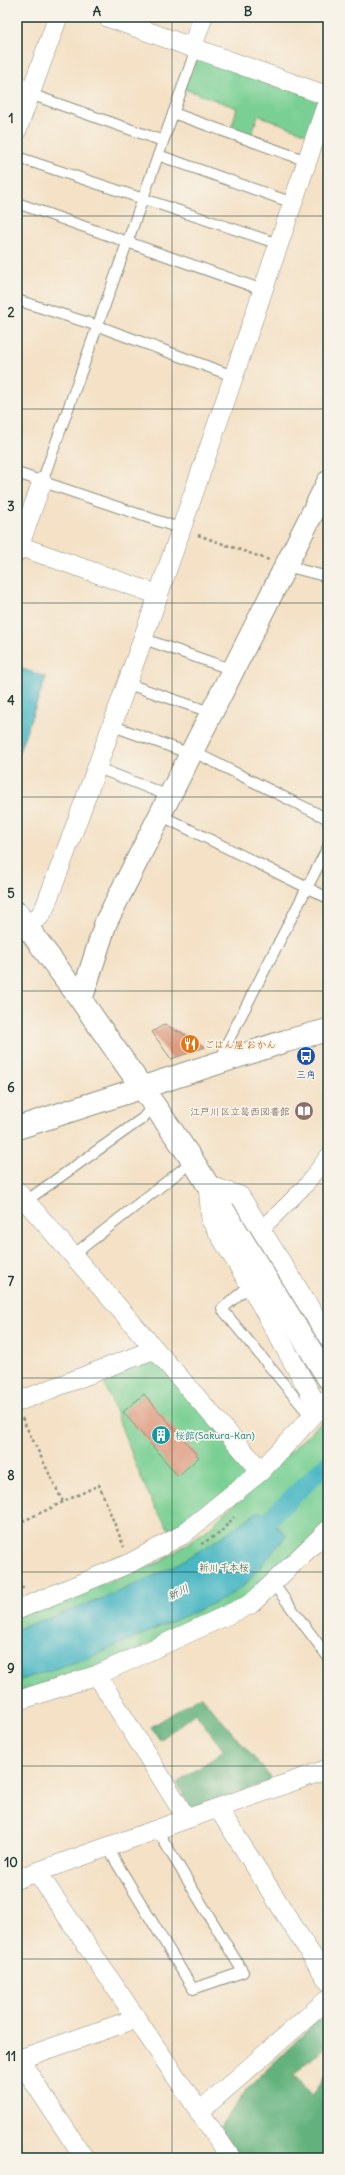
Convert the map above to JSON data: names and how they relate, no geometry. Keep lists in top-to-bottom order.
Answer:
{
  "water": ["新川"],
  "parks": ["新川千本桜"],
  "places": {
    "restaurant": ["ごはん屋 おかん"],
    "bus stop": ["三角"],
    "library": ["江戸川区立葛西図書館"],
    "building": ["桜館(Sakura-Kan)"]
  },
  "grid": {
    "columns": ["A", "B"],
    "rows": [
      "1",
      "2",
      "3",
      "4",
      "5",
      "6",
      "7",
      "8",
      "9",
      "10",
      "11"
    ]
  }
}
